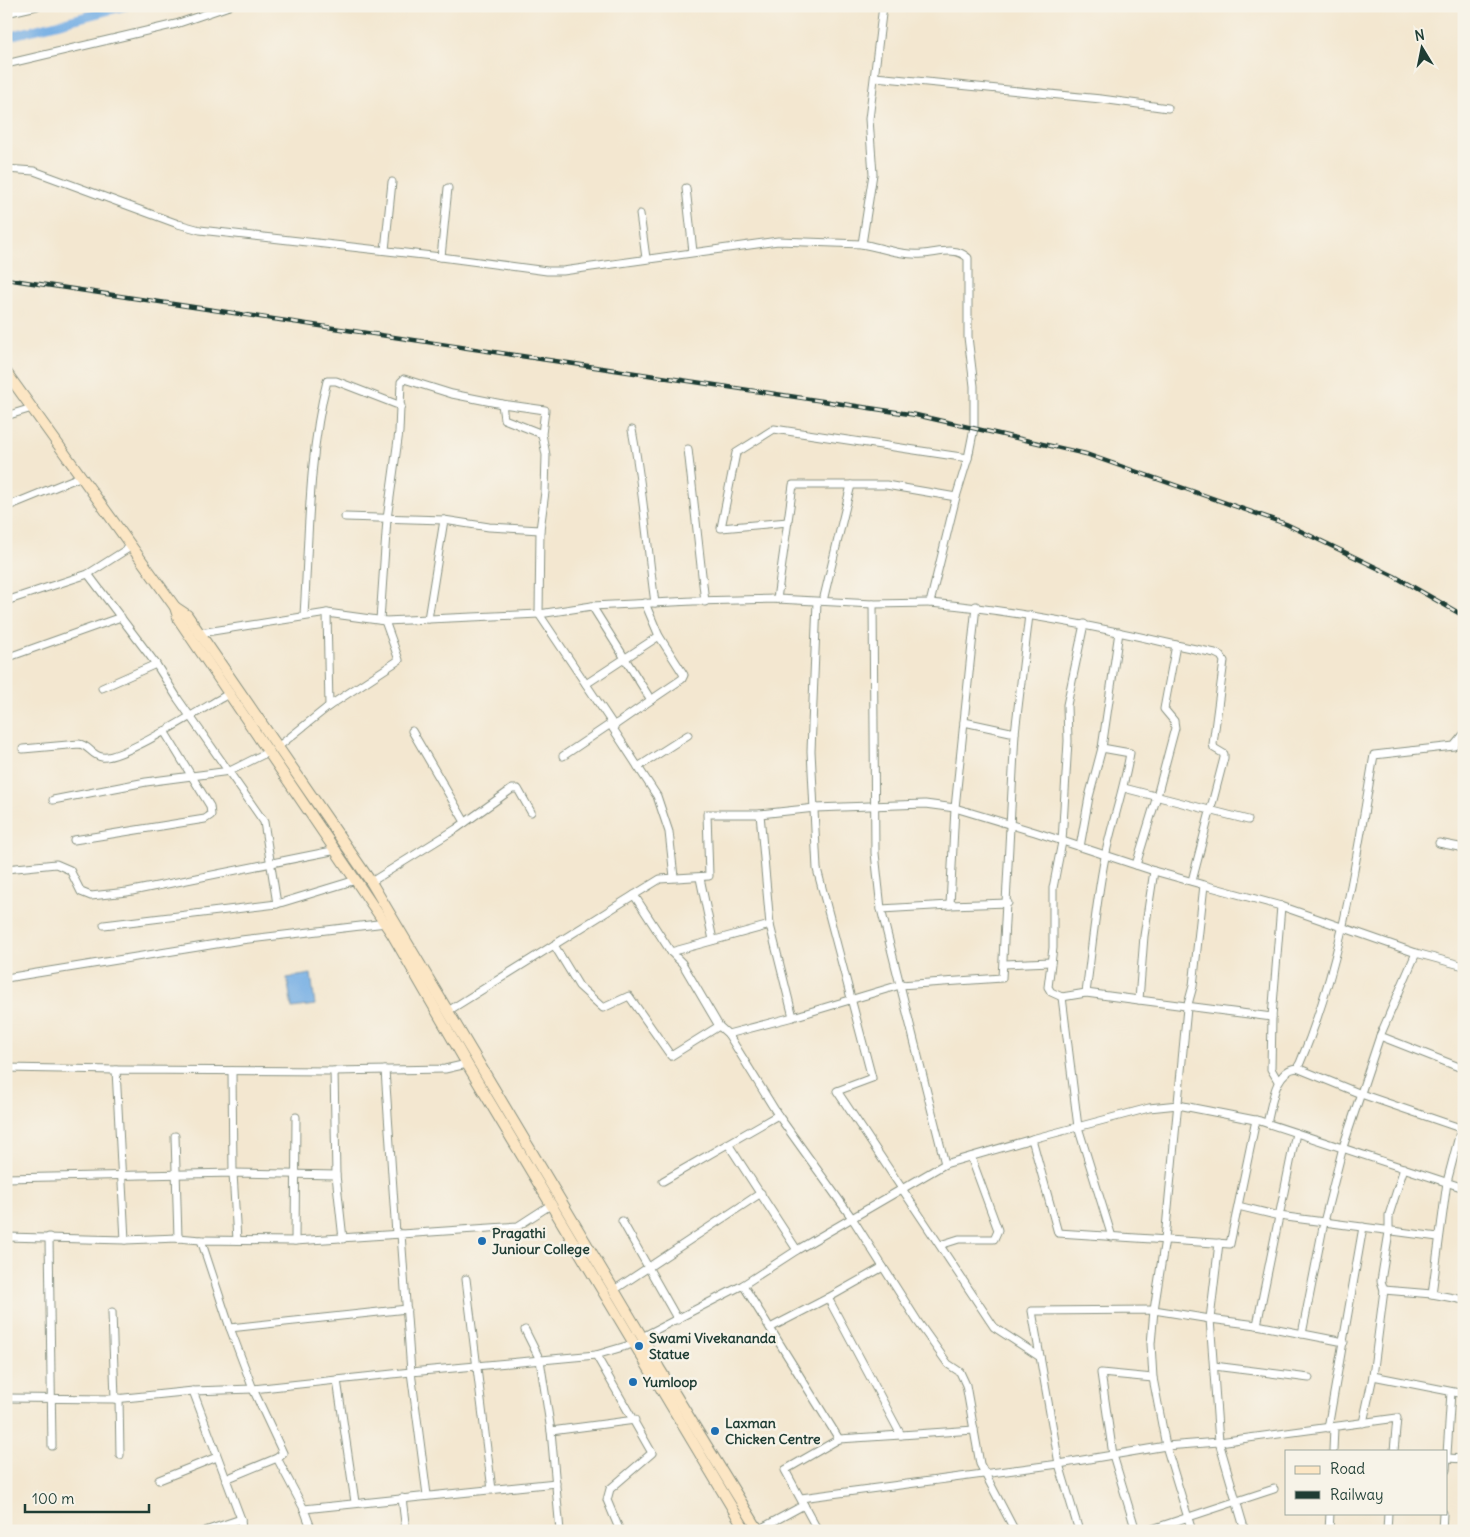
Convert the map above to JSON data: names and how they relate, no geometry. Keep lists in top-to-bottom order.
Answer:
{
  "places": [
    "Pragathi Juniour College",
    "Swami Vivekananda Statue",
    "Yumloop",
    "Laxman Chicken Centre"
  ],
  "legend": ["Road", "Railway"],
  "scale_bar": "100 m",
  "north": "top"
}
